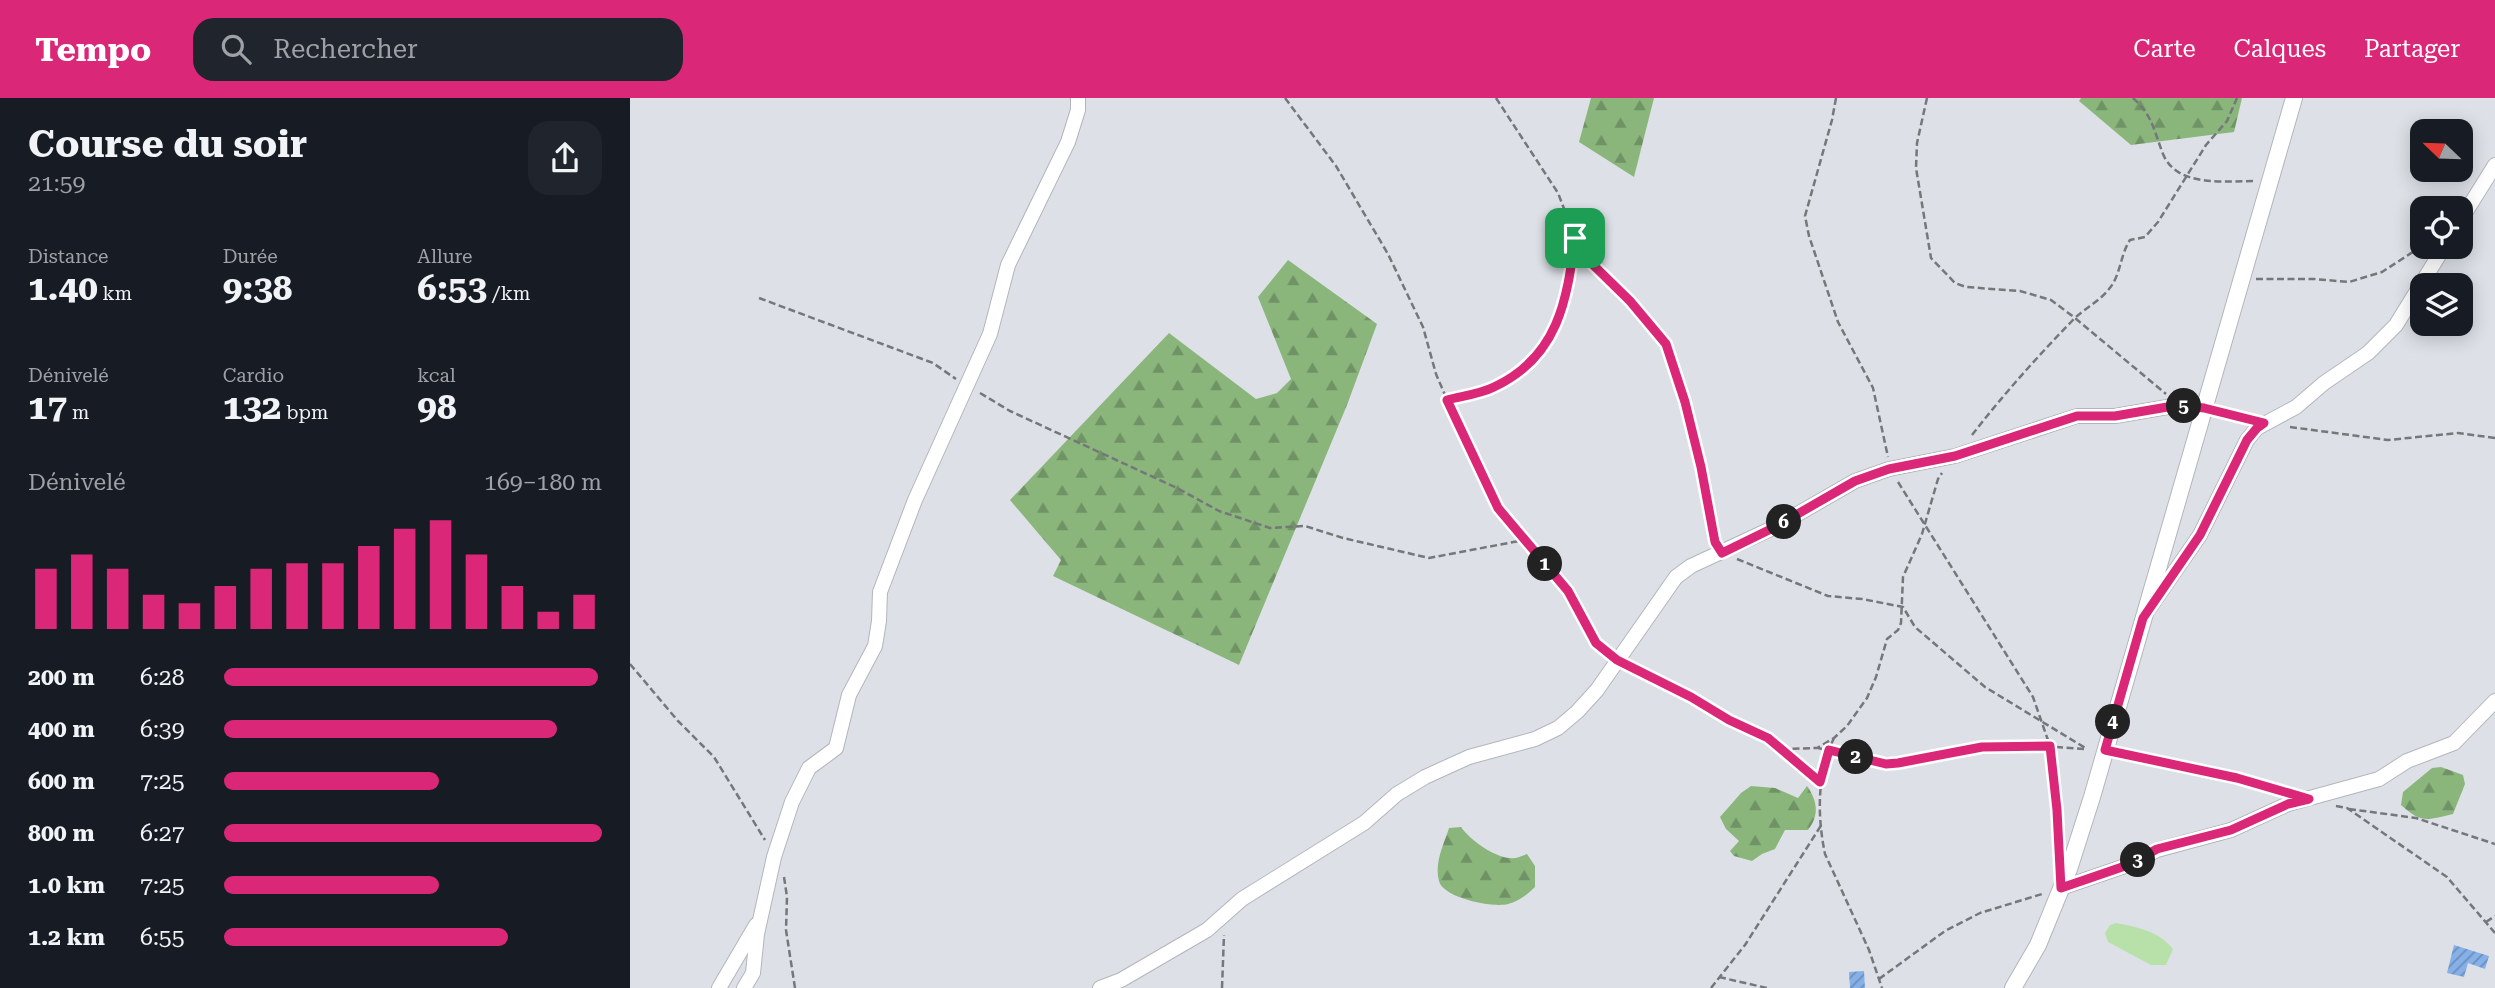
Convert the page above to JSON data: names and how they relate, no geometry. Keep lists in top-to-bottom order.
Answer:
{
  "north": "top left",
  "page": {
    "header": "Tempo",
    "search": "Rechercher",
    "nav": ["Carte", "Calques", "Partager"],
    "heading": ["Course du soir", "21:59"],
    "stats": [
      ["Distance", "1.40 km"],
      ["Durée", "9:38"],
      ["Allure", "6:53 /km"],
      ["Dénivelé", "17 m"],
      ["Cardio", "132 bpm"],
      ["kcal", "98"]
    ],
    "pins": [
      "5",
      "6",
      "1",
      "4",
      "2",
      "3"
    ],
    "chart": ["Dénivelé", "169–180 m"],
    "list": [
      {
        "name": "200 m",
        "note": "6:28"
      },
      {
        "name": "400 m",
        "note": "6:39"
      },
      {
        "name": "600 m",
        "note": "7:25"
      },
      {
        "name": "800 m",
        "note": "6:27"
      },
      {
        "name": "1.0 km",
        "note": "7:25"
      },
      {
        "name": "1.2 km",
        "note": "6:55"
      }
    ]
  }
}
